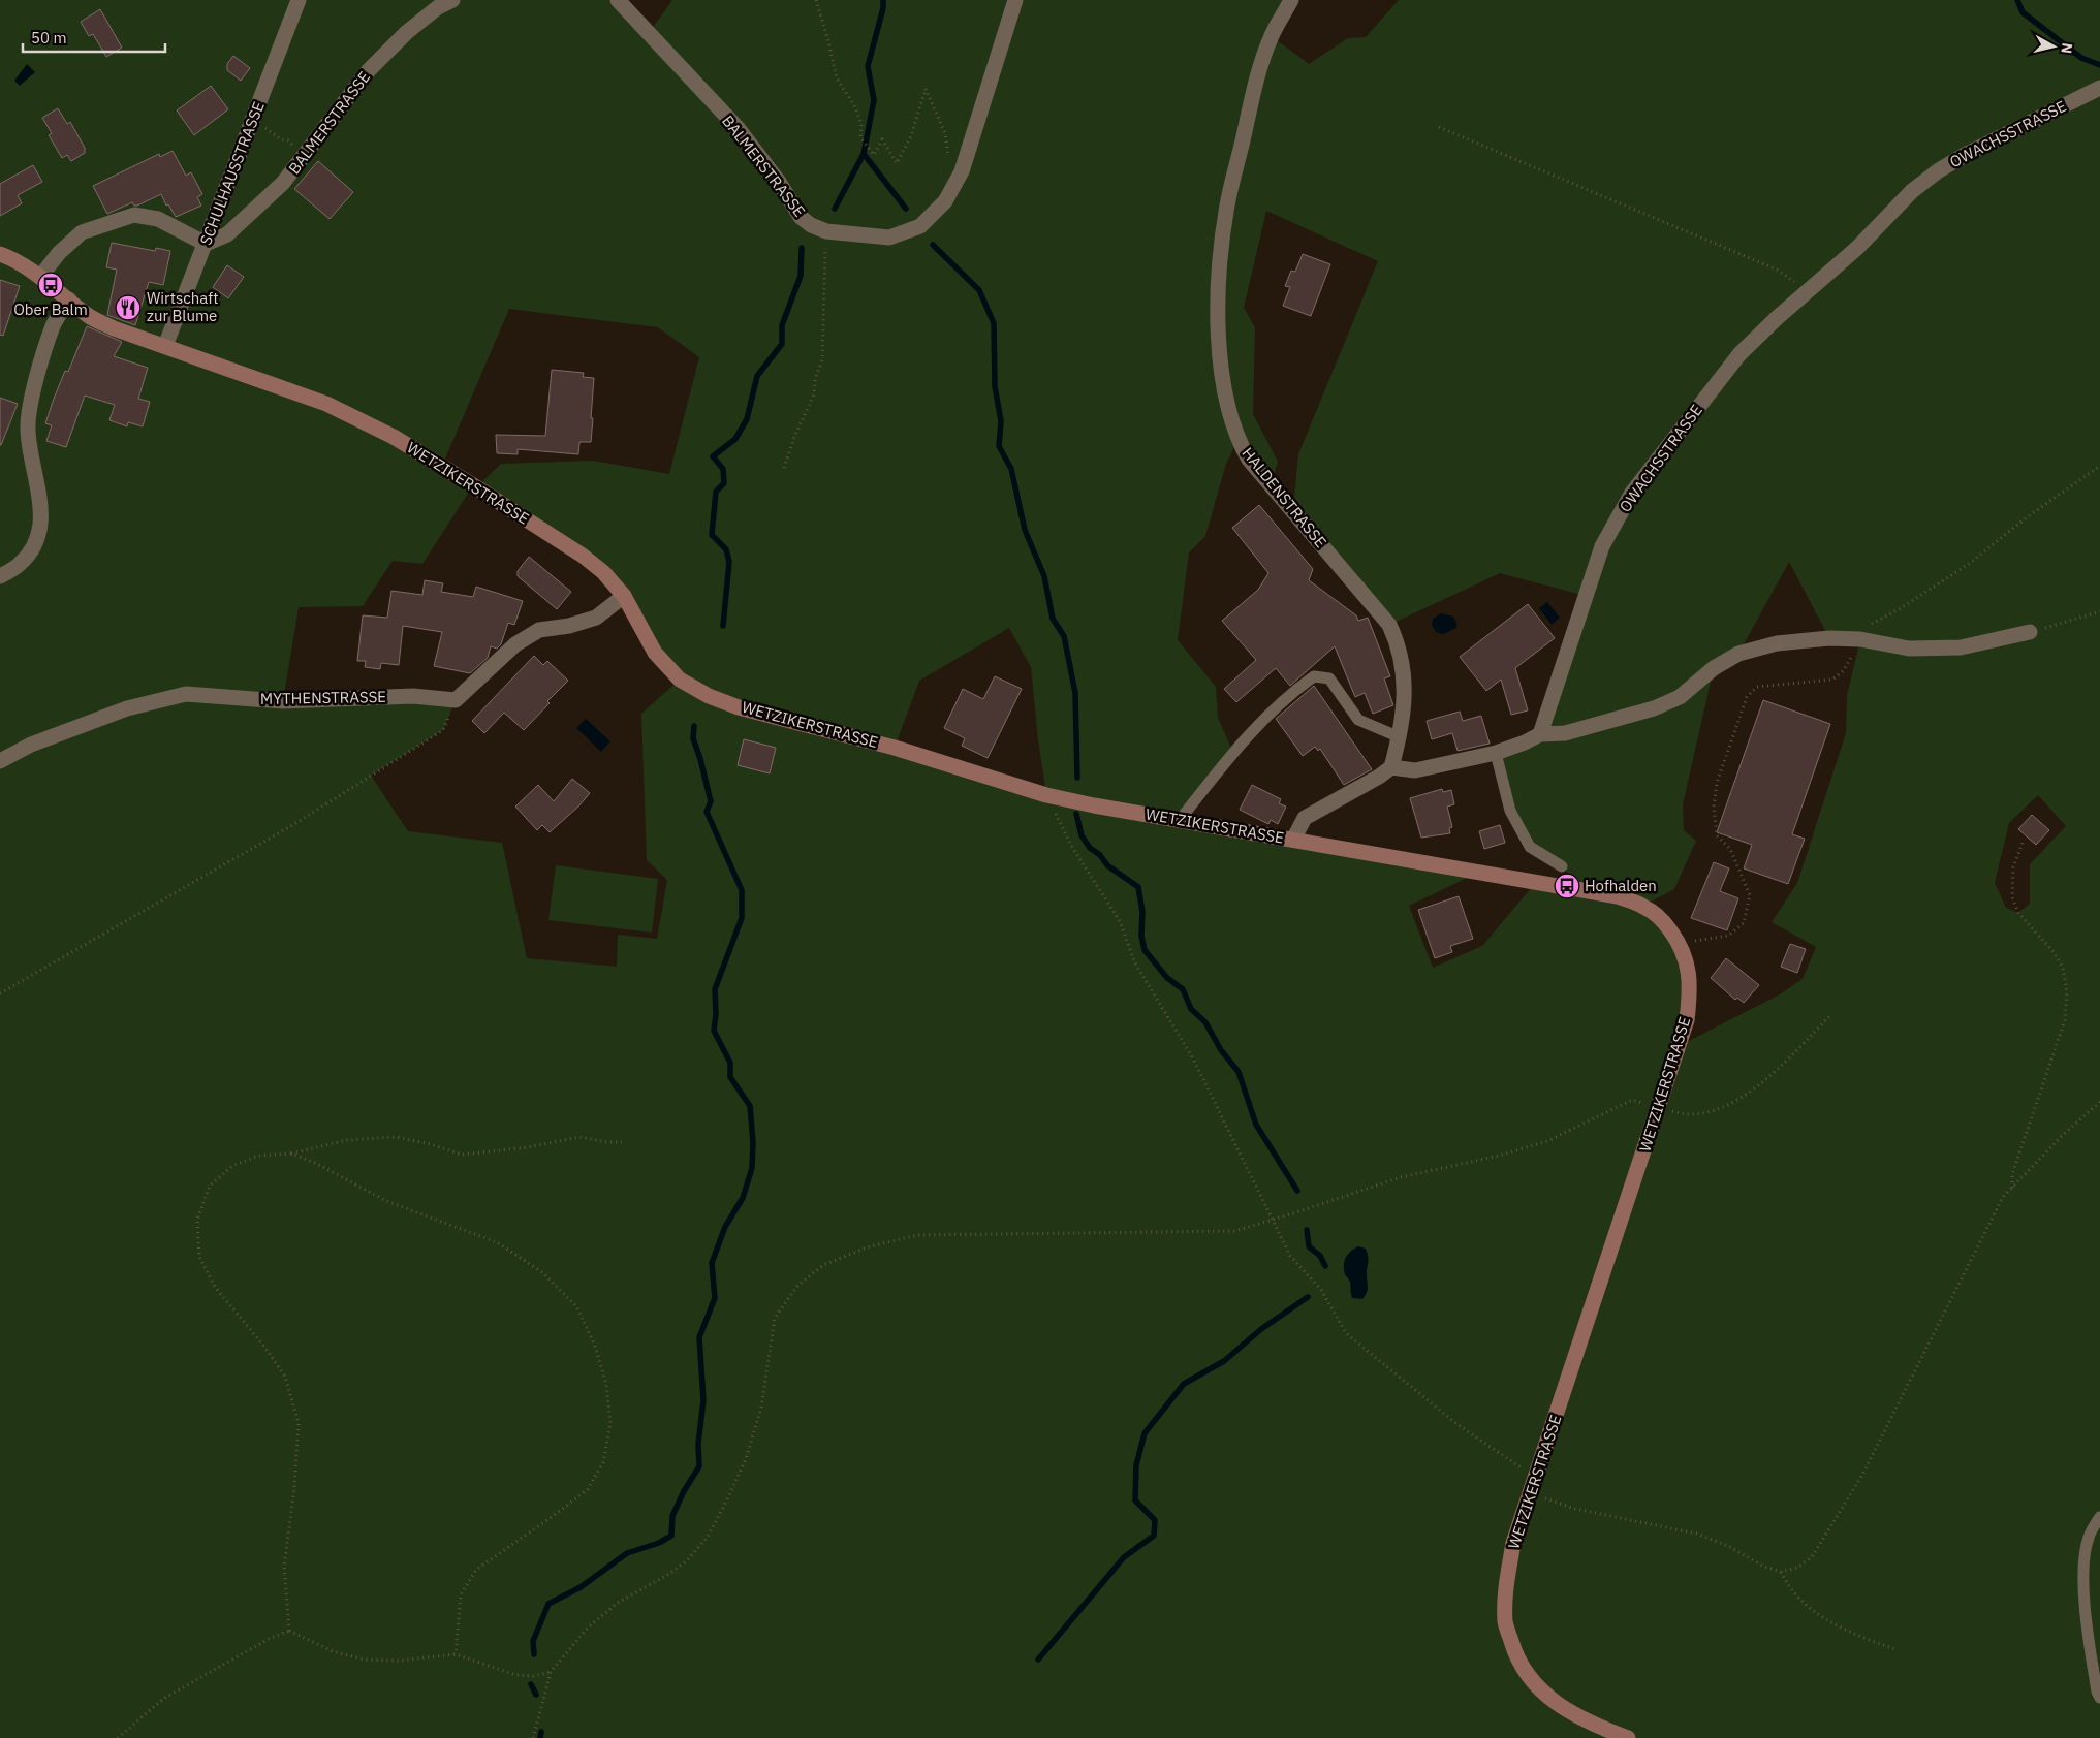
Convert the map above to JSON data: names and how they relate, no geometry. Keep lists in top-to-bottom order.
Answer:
{
  "streets": {
    "street": [
      "BALMERSTRASSE",
      "OWACHSSTRASSE",
      "SCHULHAUSSTRASSE",
      "WETZIKERSTRASSE",
      "HALDENSTRASSE",
      "MYTHENSTRASSE"
    ]
  },
  "crossings": [
    ["BALMERSTRASSE", "SCHULHAUSSTRASSE"],
    ["SCHULHAUSSTRASSE", "WETZIKERSTRASSE"]
  ],
  "places": {
    "bus stop": ["Ober Balm", "Hofhalden"],
    "restaurant": ["Wirtschaft zur Blume"]
  },
  "scale_bar": "50 m",
  "north": "right"
}
